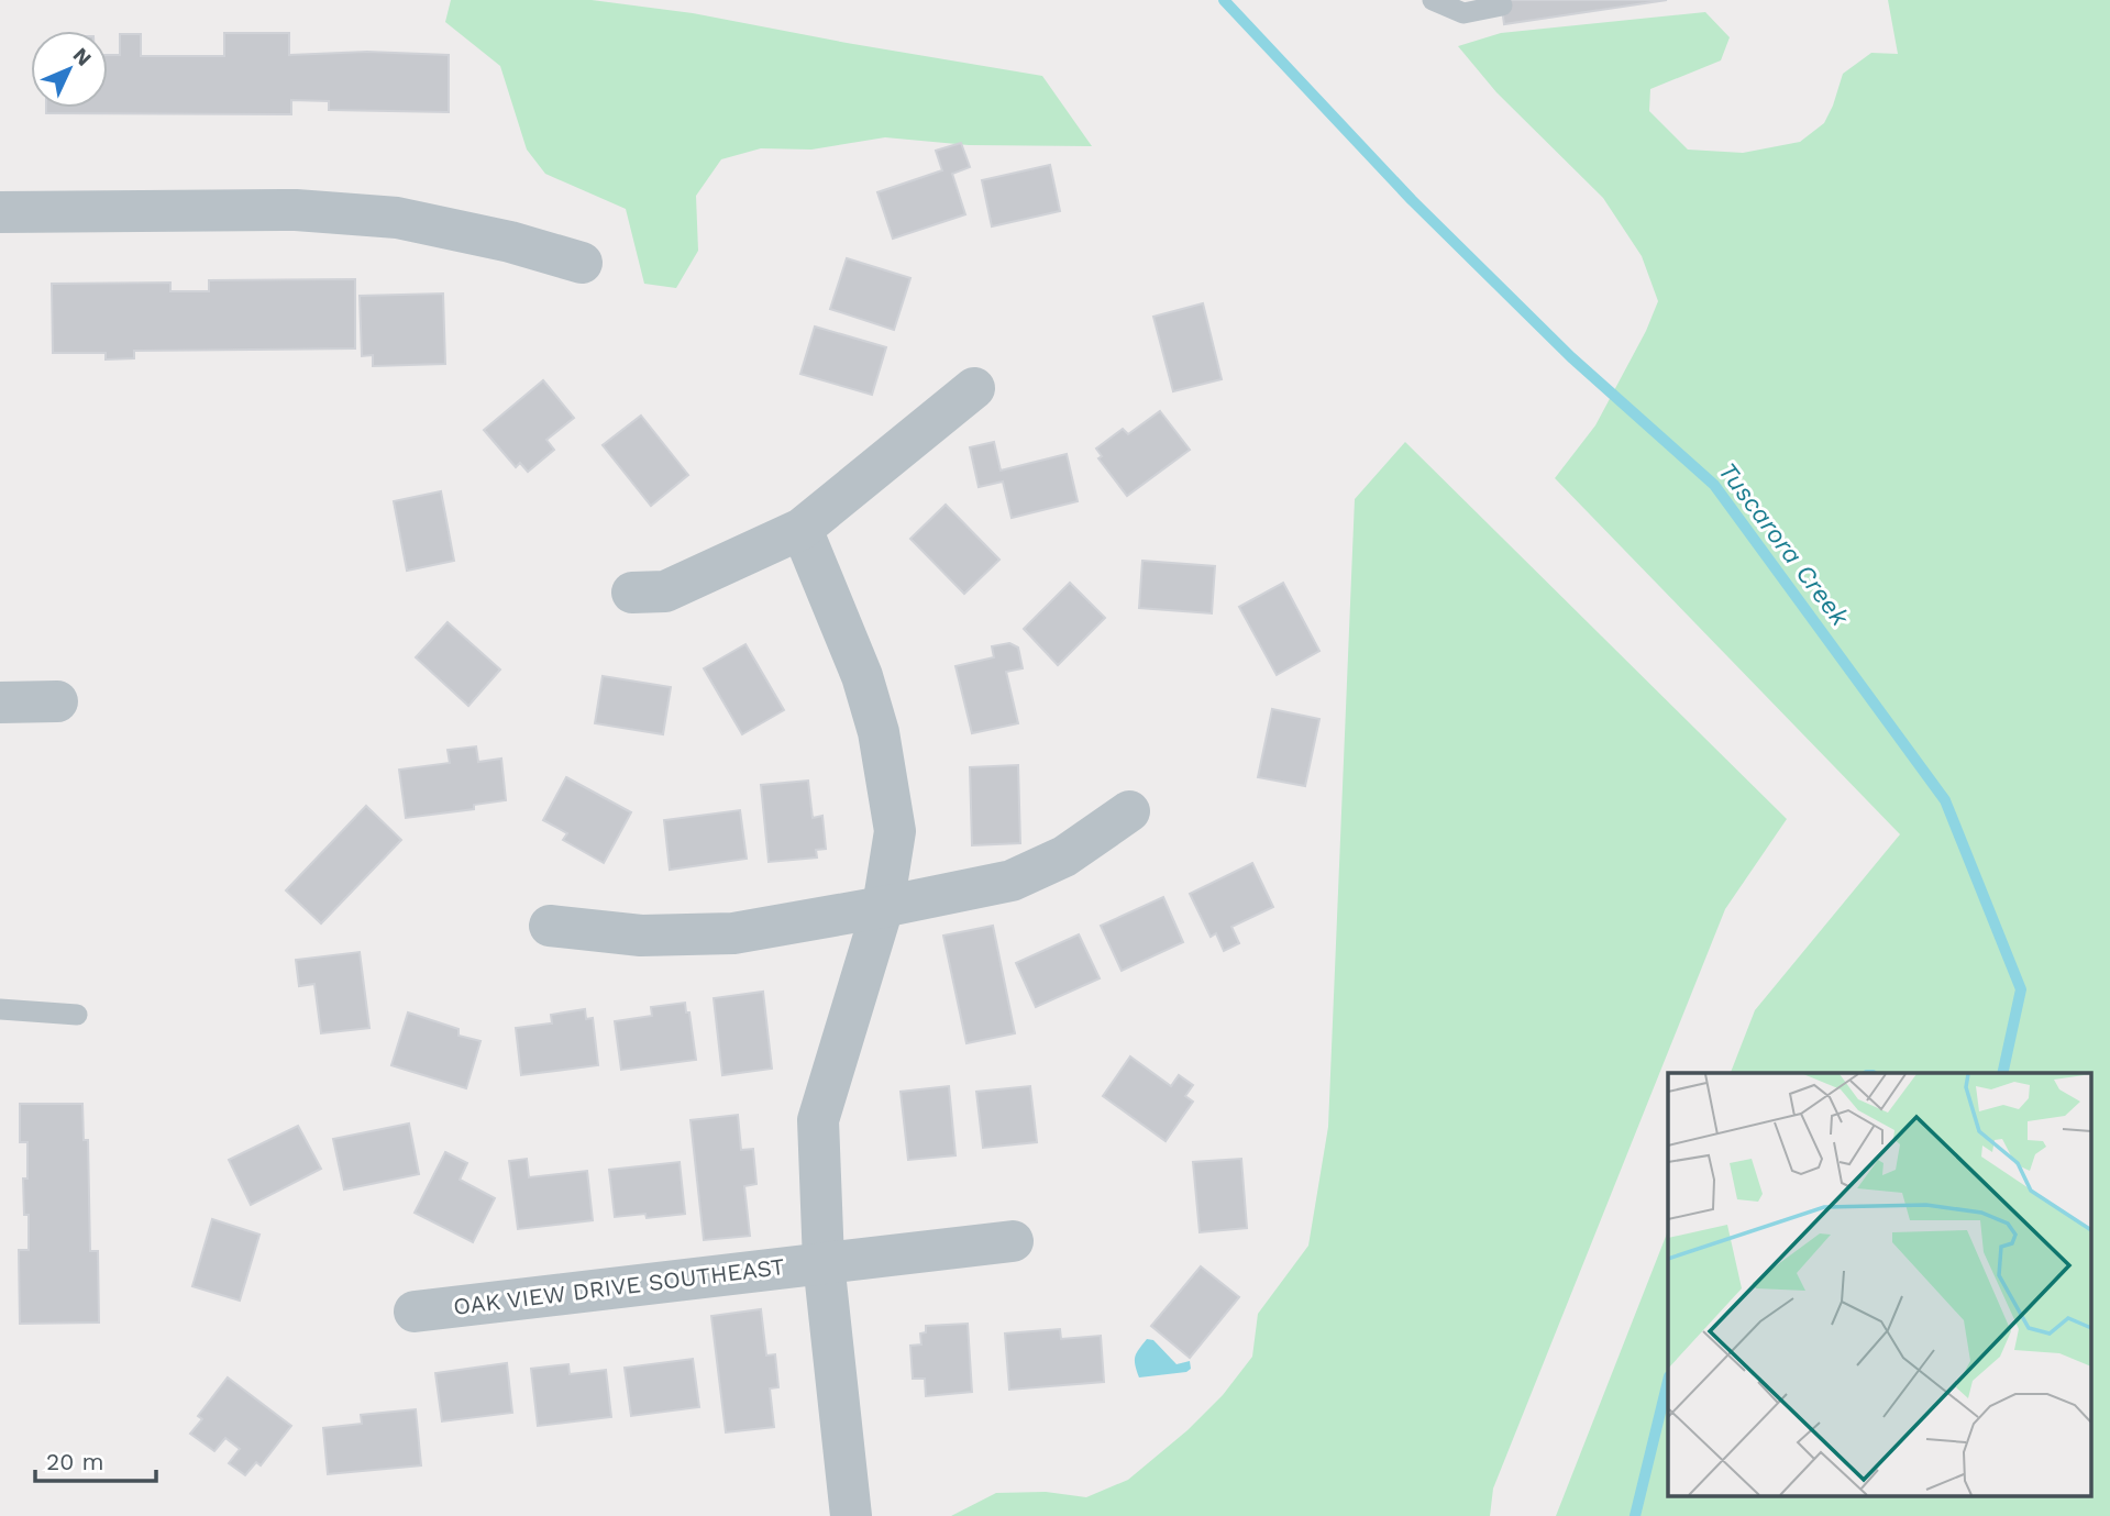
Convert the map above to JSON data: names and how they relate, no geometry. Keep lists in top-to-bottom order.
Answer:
{
  "streets": {
    "street": ["OAK VIEW DRIVE SOUTHEAST"]
  },
  "water": ["Tuscarora Creek"],
  "scale_bar": "20 m",
  "north": "top right"
}
